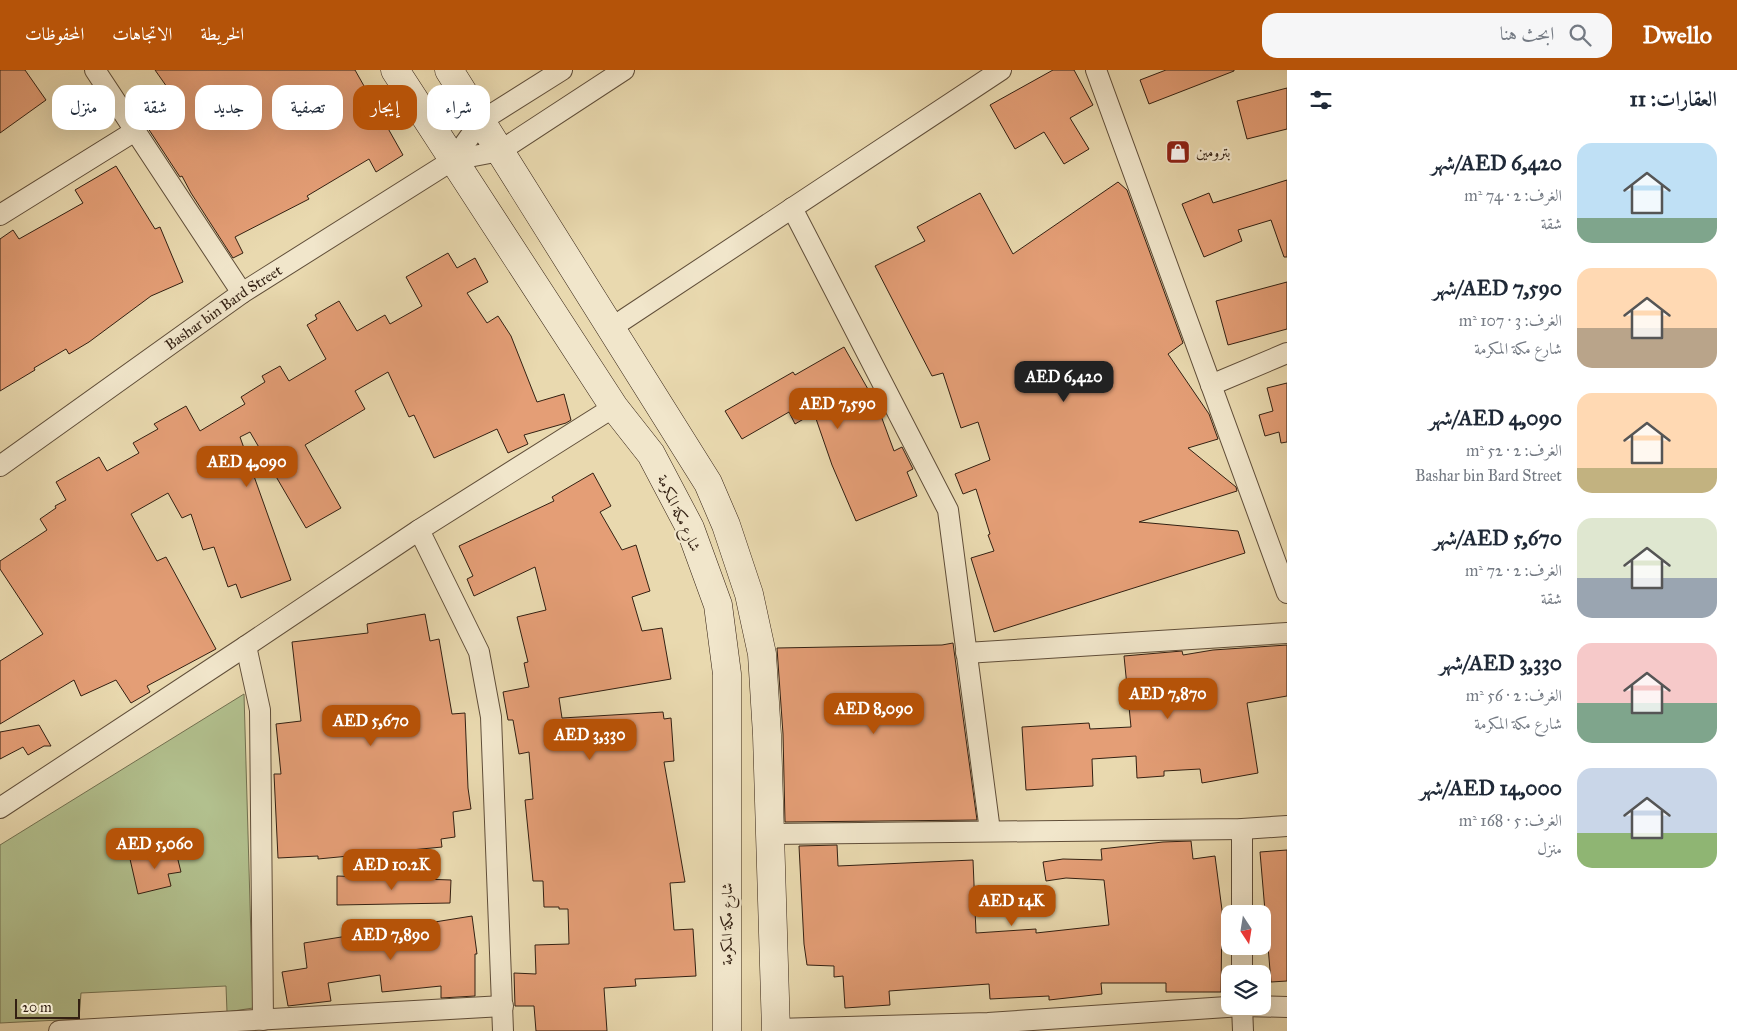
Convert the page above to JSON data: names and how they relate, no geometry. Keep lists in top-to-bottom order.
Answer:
{
  "streets": {
    "main road": ["شارع مكة المكرمة"],
    "street": ["Bashar bin Bard Street"]
  },
  "crossings": [
    ["Bashar bin Bard Street", "شارع مكة المكرمة"]
  ],
  "places": {
    "shop": ["بترومين"]
  },
  "scale_bar": "20 m",
  "north": "bottom",
  "page": {
    "header": "Dwello",
    "search": "ابحث هنا",
    "nav": ["الخريطة", "الاتجاهات", "المحفوظات"],
    "heading": "العقارات: 11",
    "chip": [
      "شراء",
      "إيجار",
      "تصفية",
      "جديد",
      "شقة",
      "منزل"
    ],
    "list": [
      {
        "name": "AED 6,420/شهر",
        "note": "الغرف: 2 · 74 m² · شقة"
      },
      {
        "name": "AED 7,590/شهر",
        "note": "الغرف: 3 · 107 m² · شارع مكة المكرمة"
      },
      {
        "name": "AED 4,090/شهر",
        "note": "الغرف: 2 · 52 m² · Bashar bin Bard Street"
      },
      {
        "name": "AED 5,670/شهر",
        "note": "الغرف: 2 · 72 m² · شقة"
      },
      {
        "name": "AED 3,330/شهر",
        "note": "الغرف: 2 · 56 m² · شارع مكة المكرمة"
      },
      {
        "name": "AED 14,000/شهر",
        "note": "الغرف: 5 · 168 m² · منزل"
      }
    ],
    "price": [
      "AED 6,420",
      "AED 7,590",
      "AED 4,090",
      "AED 7,870",
      "AED 8,090",
      "AED 5,670",
      "AED 3,330",
      "AED 5,060",
      "AED 10.2K",
      "AED 14K",
      "AED 7,890"
    ],
    "scale": "20 m"
  }
}
